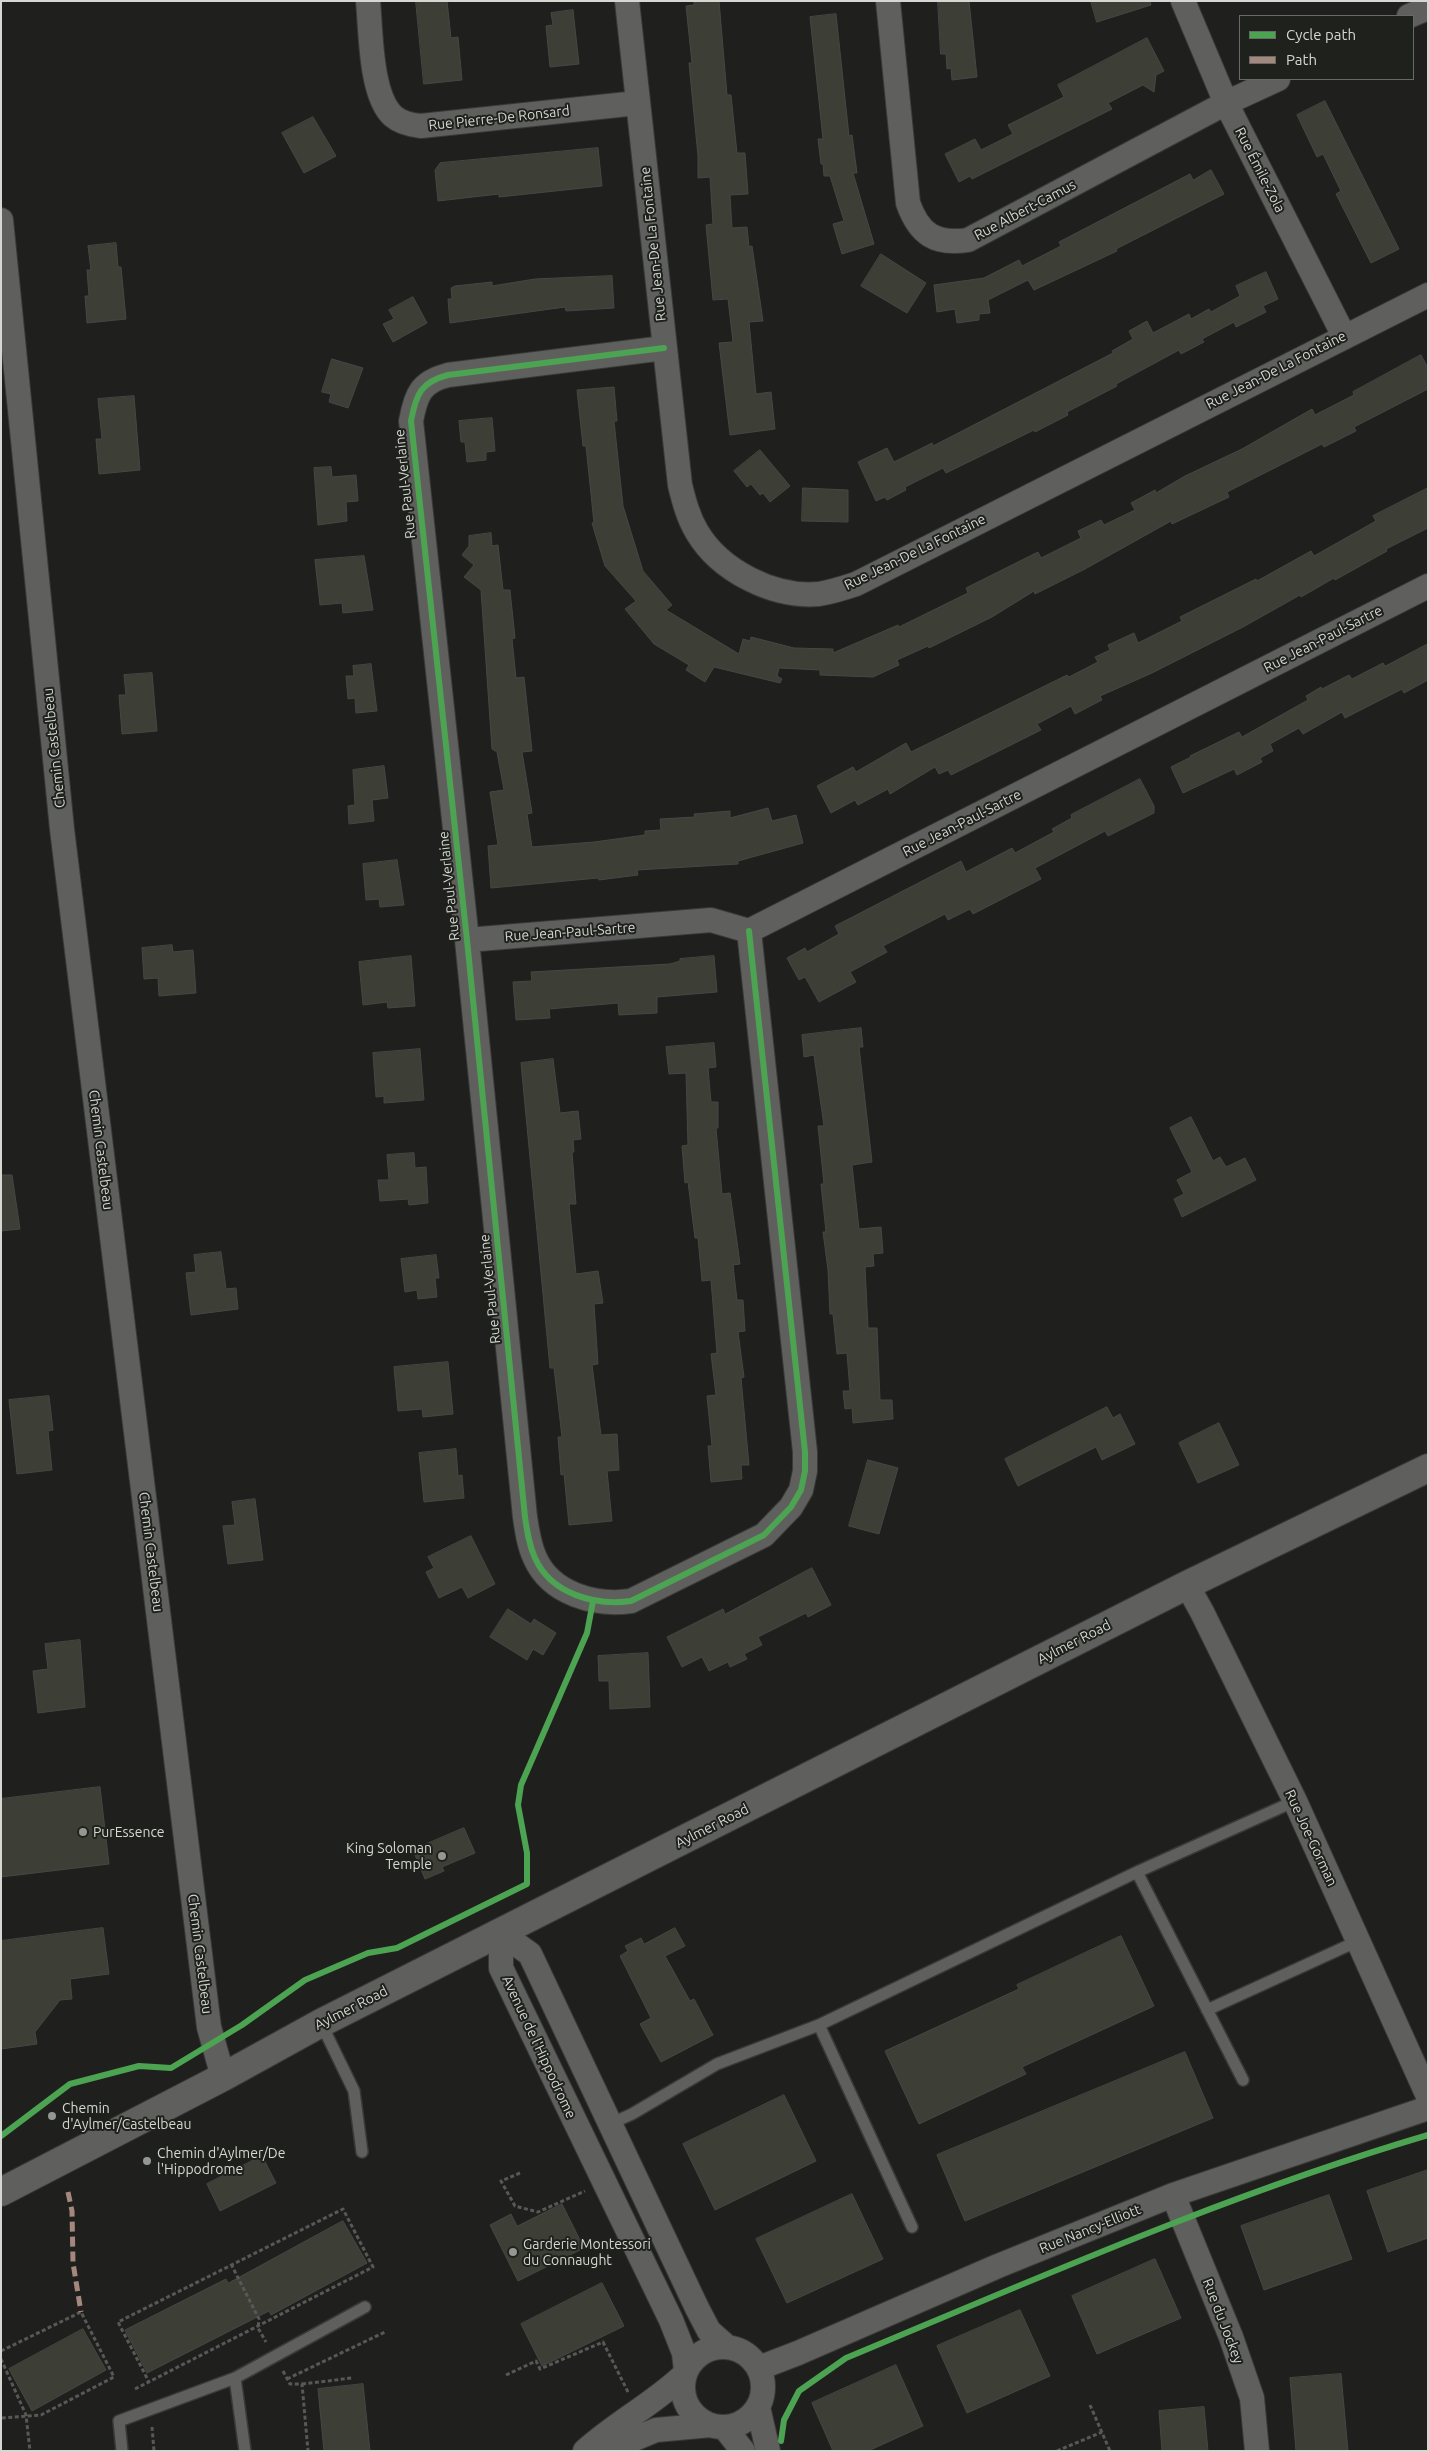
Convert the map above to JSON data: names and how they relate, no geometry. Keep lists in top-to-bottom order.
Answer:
{
  "streets": {
    "main road": ["Aylmer Road"],
    "street": [
      "Rue Pierre-De Ronsard",
      "Rue Émile-Zola",
      "Rue Albert-Camus",
      "Rue Jean-De La Fontaine",
      "Rue Paul-Verlaine",
      "Rue Jean-Paul-Sartre",
      "Chemin Castelbeau",
      "Rue Joe-Gorman",
      "Avenue de l'Hippodrome",
      "Rue Nancy-Elliott",
      "Rue du Jockey"
    ]
  },
  "crossings": [
    ["Rue Pierre-De Ronsard", "Rue Jean-De La Fontaine"],
    ["Rue Émile-Zola", "Rue Albert-Camus"],
    ["Rue Émile-Zola", "Rue Jean-De La Fontaine"],
    ["Rue Jean-De La Fontaine", "Rue Paul-Verlaine"],
    ["Rue Paul-Verlaine", "Rue Jean-Paul-Sartre"],
    ["Chemin Castelbeau", "Aylmer Road"],
    ["Aylmer Road", "Rue Joe-Gorman"],
    ["Aylmer Road", "Avenue de l'Hippodrome"],
    ["Avenue de l'Hippodrome", "Rue Nancy-Elliott"],
    ["Rue Nancy-Elliott", "Rue du Jockey"]
  ],
  "places": [
    "PurEssence",
    "King Soloman Temple",
    "Chemin d'Aylmer/Castelbeau",
    "Chemin d'Aylmer/De l'Hippodrome",
    "Garderie Montessori du Connaught"
  ],
  "legend": ["Cycle path", "Path"]
}
